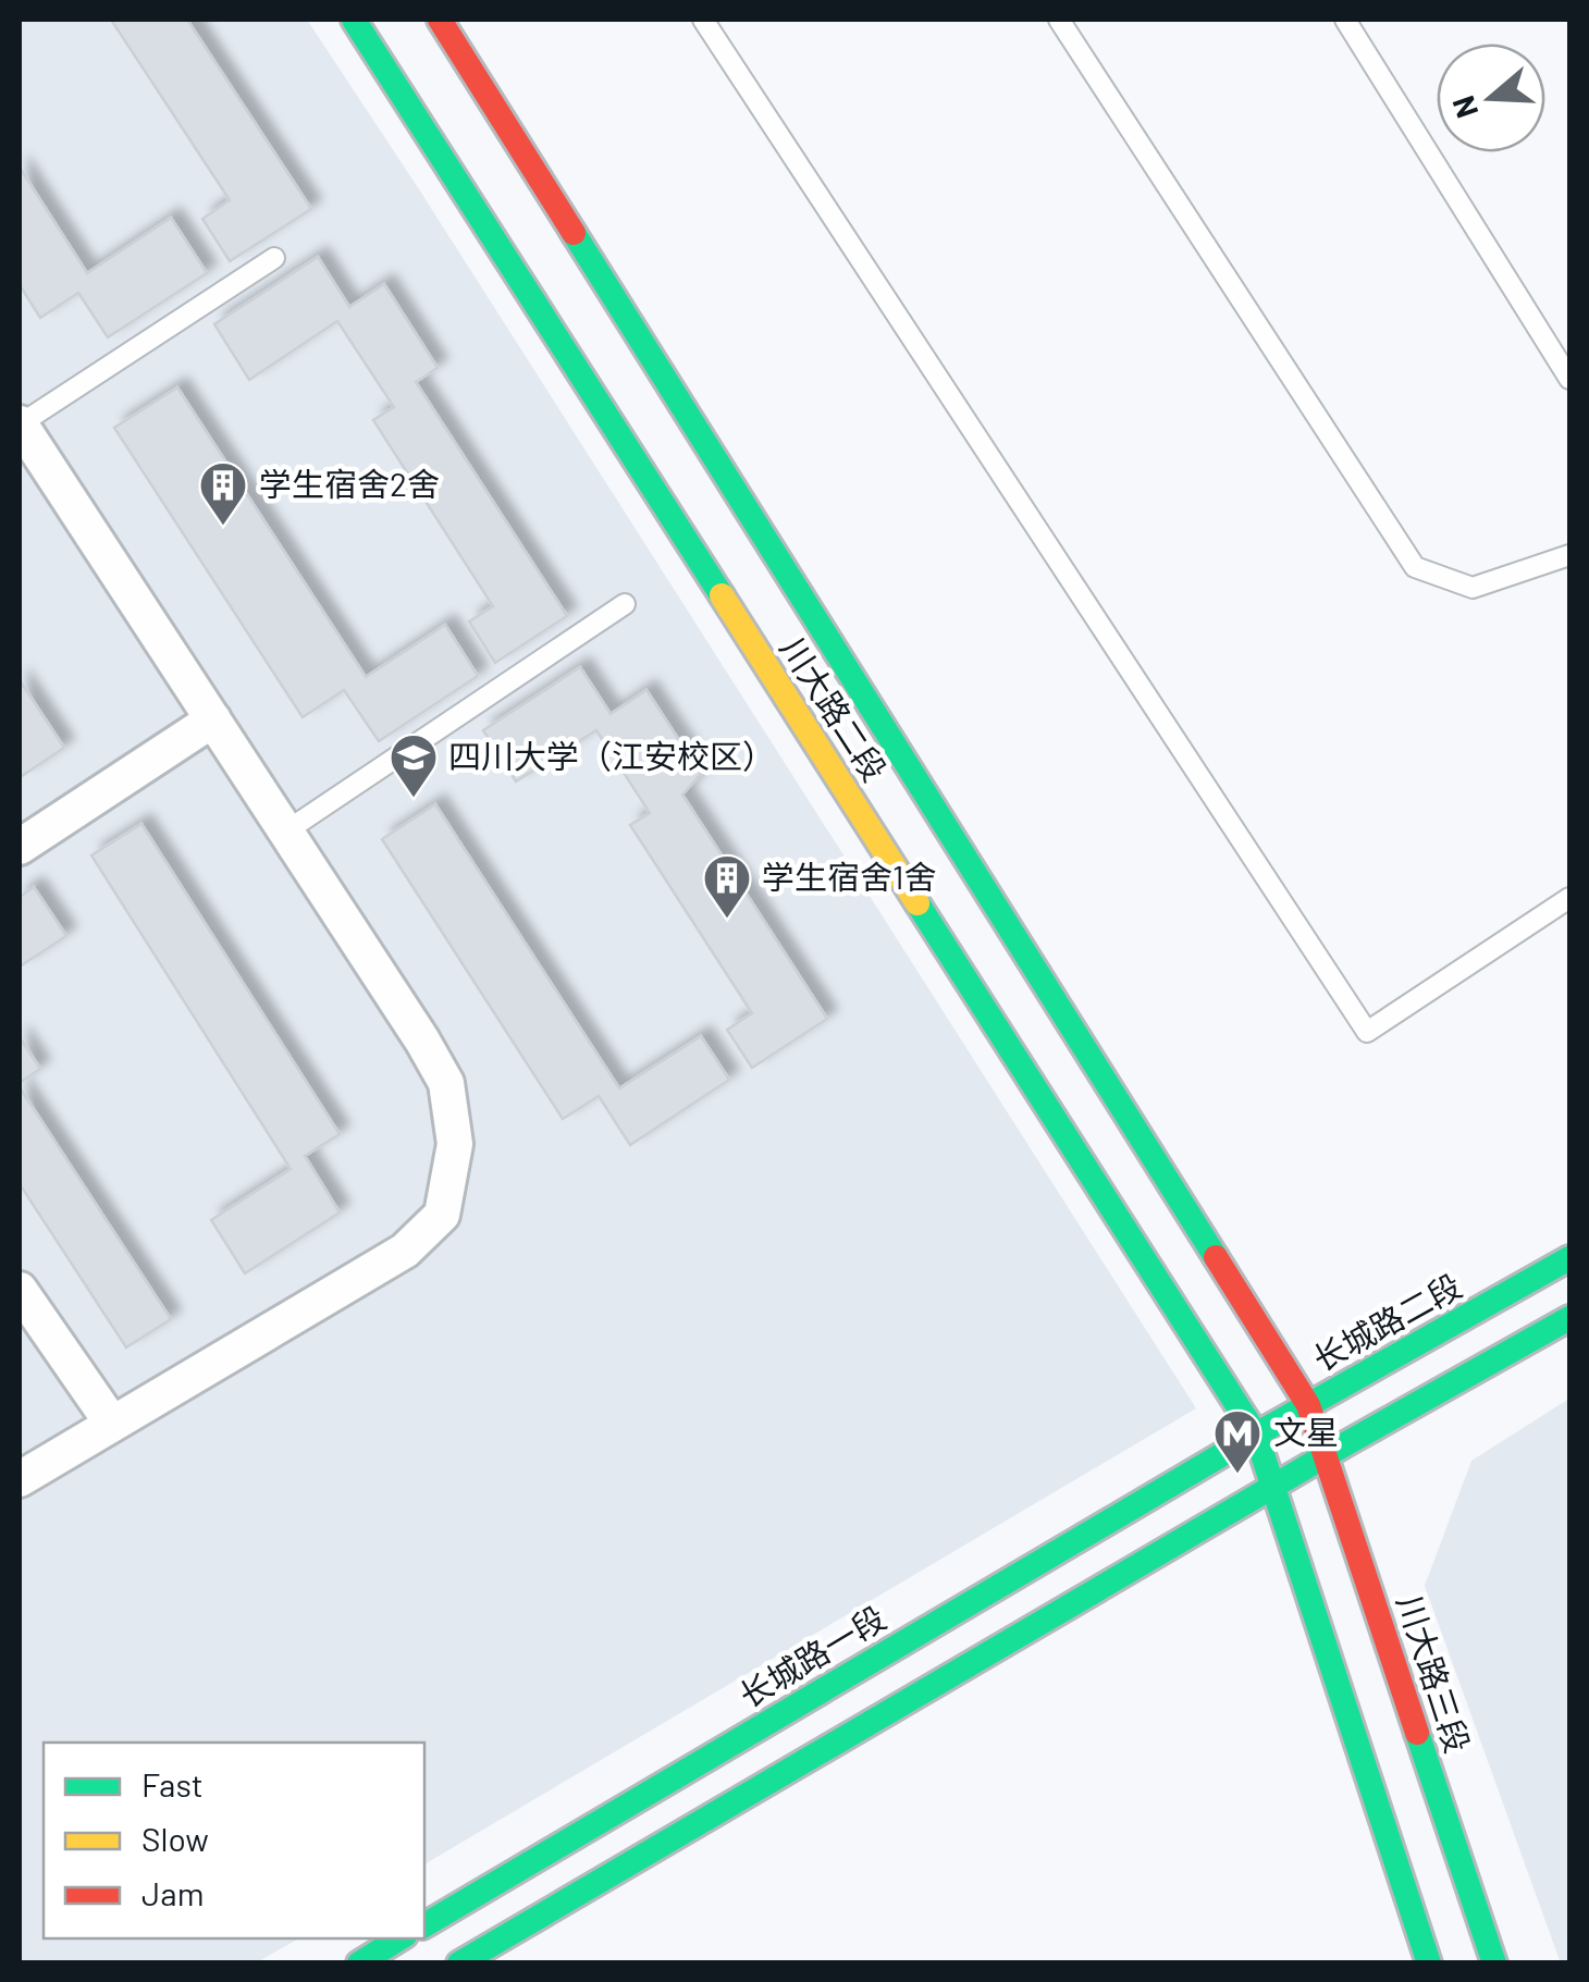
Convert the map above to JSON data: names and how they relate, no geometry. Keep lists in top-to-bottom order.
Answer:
{
  "streets": {
    "main road": [
      "川大路二段",
      "长城路二段",
      "长城路一段",
      "川大路三段"
    ]
  },
  "crossings": [
    ["川大路二段", "长城路二段"],
    ["川大路二段", "长城路一段"],
    ["川大路二段", "川大路三段"],
    ["长城路二段", "长城路一段"],
    ["长城路二段", "川大路三段"]
  ],
  "places": {
    "building": ["学生宿舍2舍", "学生宿舍1舍"],
    "school or university": ["四川大学（江安校区）"],
    "metro station": ["文星"]
  },
  "legend": ["Fast", "Slow", "Jam"],
  "north": "left"
}
